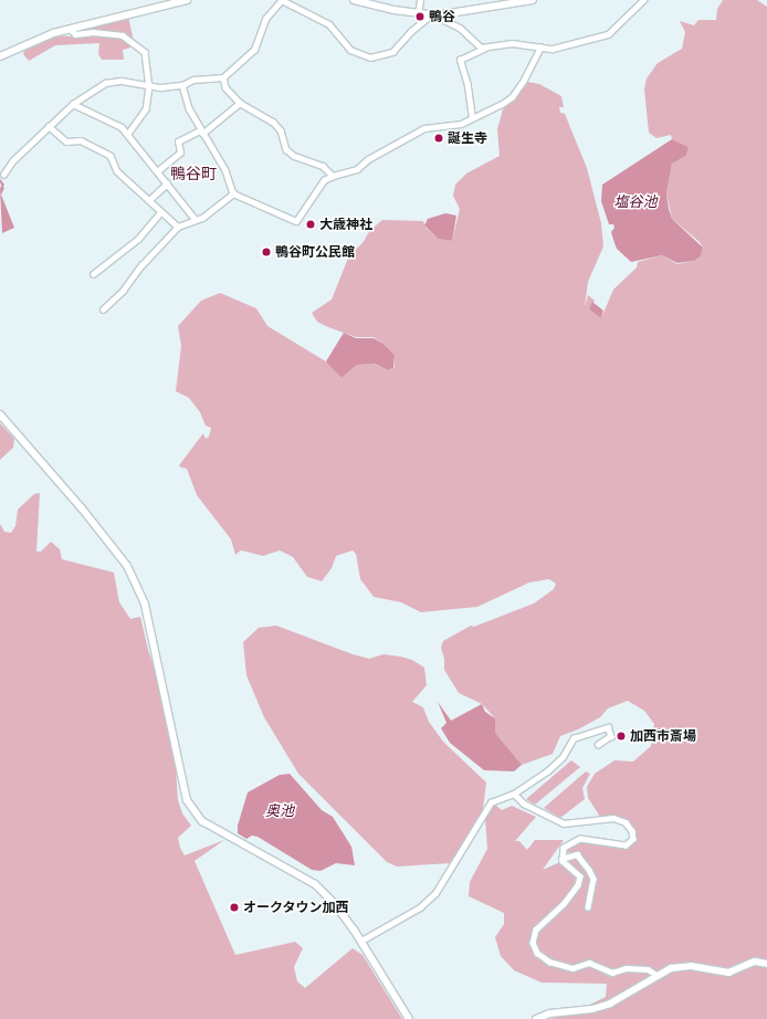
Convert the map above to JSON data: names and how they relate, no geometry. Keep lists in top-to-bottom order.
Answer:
{
  "districts": ["鴨谷町"],
  "water": ["塩谷池", "奥池"],
  "places": [
    "鴨谷",
    "誕生寺",
    "大歳神社",
    "鴨谷町公民館",
    "加西市斎場",
    "オークタウン加西"
  ]
}
